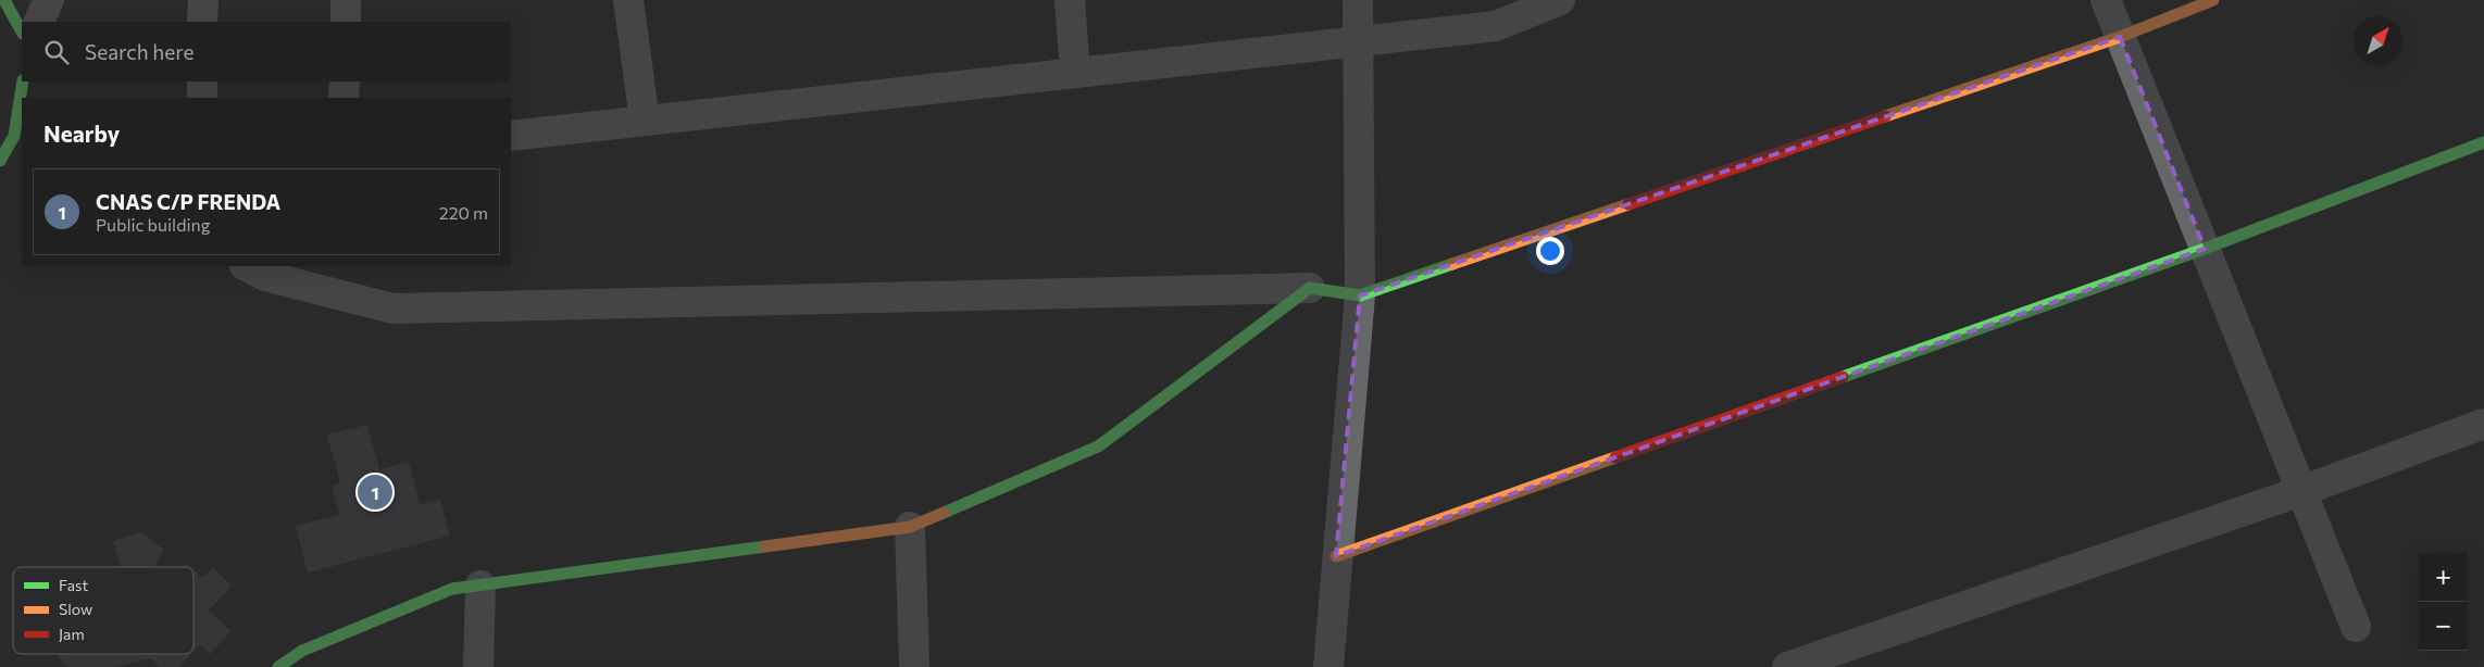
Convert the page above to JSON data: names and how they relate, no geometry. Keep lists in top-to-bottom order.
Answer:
{
  "legend": ["Fast", "Slow", "Jam"],
  "north": "top right",
  "page": {
    "search": "Search here",
    "heading": "Nearby",
    "list": [
      {
        "mark": "1",
        "name": "CNAS C/P FRENDA",
        "note": "Public building",
        "value": "220 m"
      }
    ],
    "pins": "1",
    "map_buttons": ["+", "−"]
  }
}
